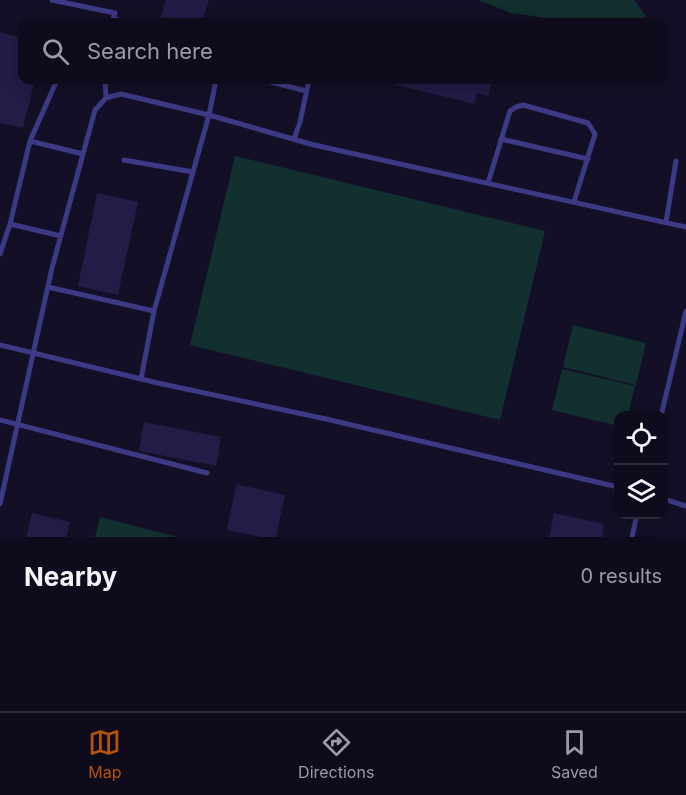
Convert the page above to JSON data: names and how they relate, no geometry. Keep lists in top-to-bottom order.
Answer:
{
  "page": {
    "search": "Search here",
    "heading": ["Nearby", "0 results"],
    "nav": ["Map", "Directions", "Saved"]
  }
}
